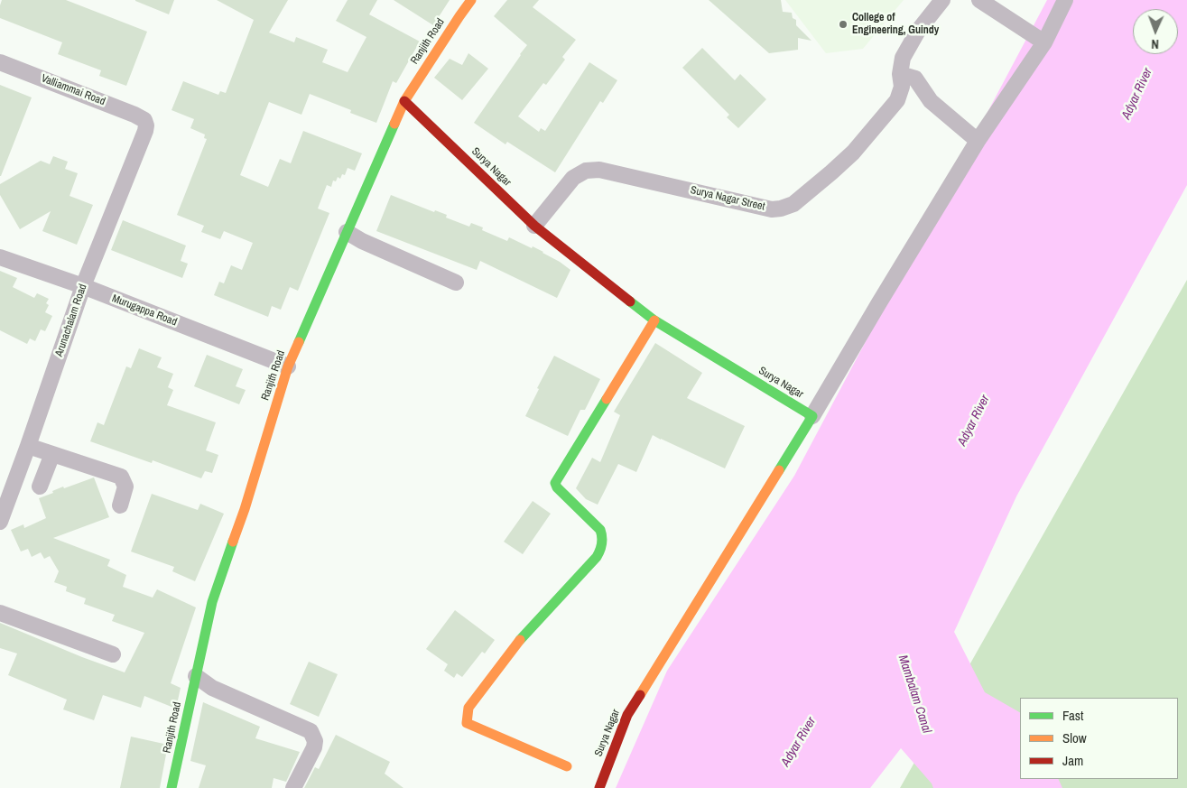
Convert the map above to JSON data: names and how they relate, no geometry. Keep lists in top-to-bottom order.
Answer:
{
  "streets": {
    "street": [
      "Ranjith Road",
      "Valliammai Road",
      "Surya Nagar",
      "Surya Nagar Street",
      "Murugappa Road",
      "Arunachalam Road"
    ]
  },
  "crossings": [
    ["Ranjith Road", "Surya Nagar"],
    ["Ranjith Road", "Murugappa Road"],
    ["Valliammai Road", "Arunachalam Road"],
    ["Surya Nagar", "Surya Nagar Street"],
    ["Murugappa Road", "Arunachalam Road"]
  ],
  "water": ["Adyar River", "Mambalam Canal"],
  "places": ["College of Engineering, Guindy"],
  "legend": ["Fast", "Slow", "Jam"],
  "north": "bottom"
}
